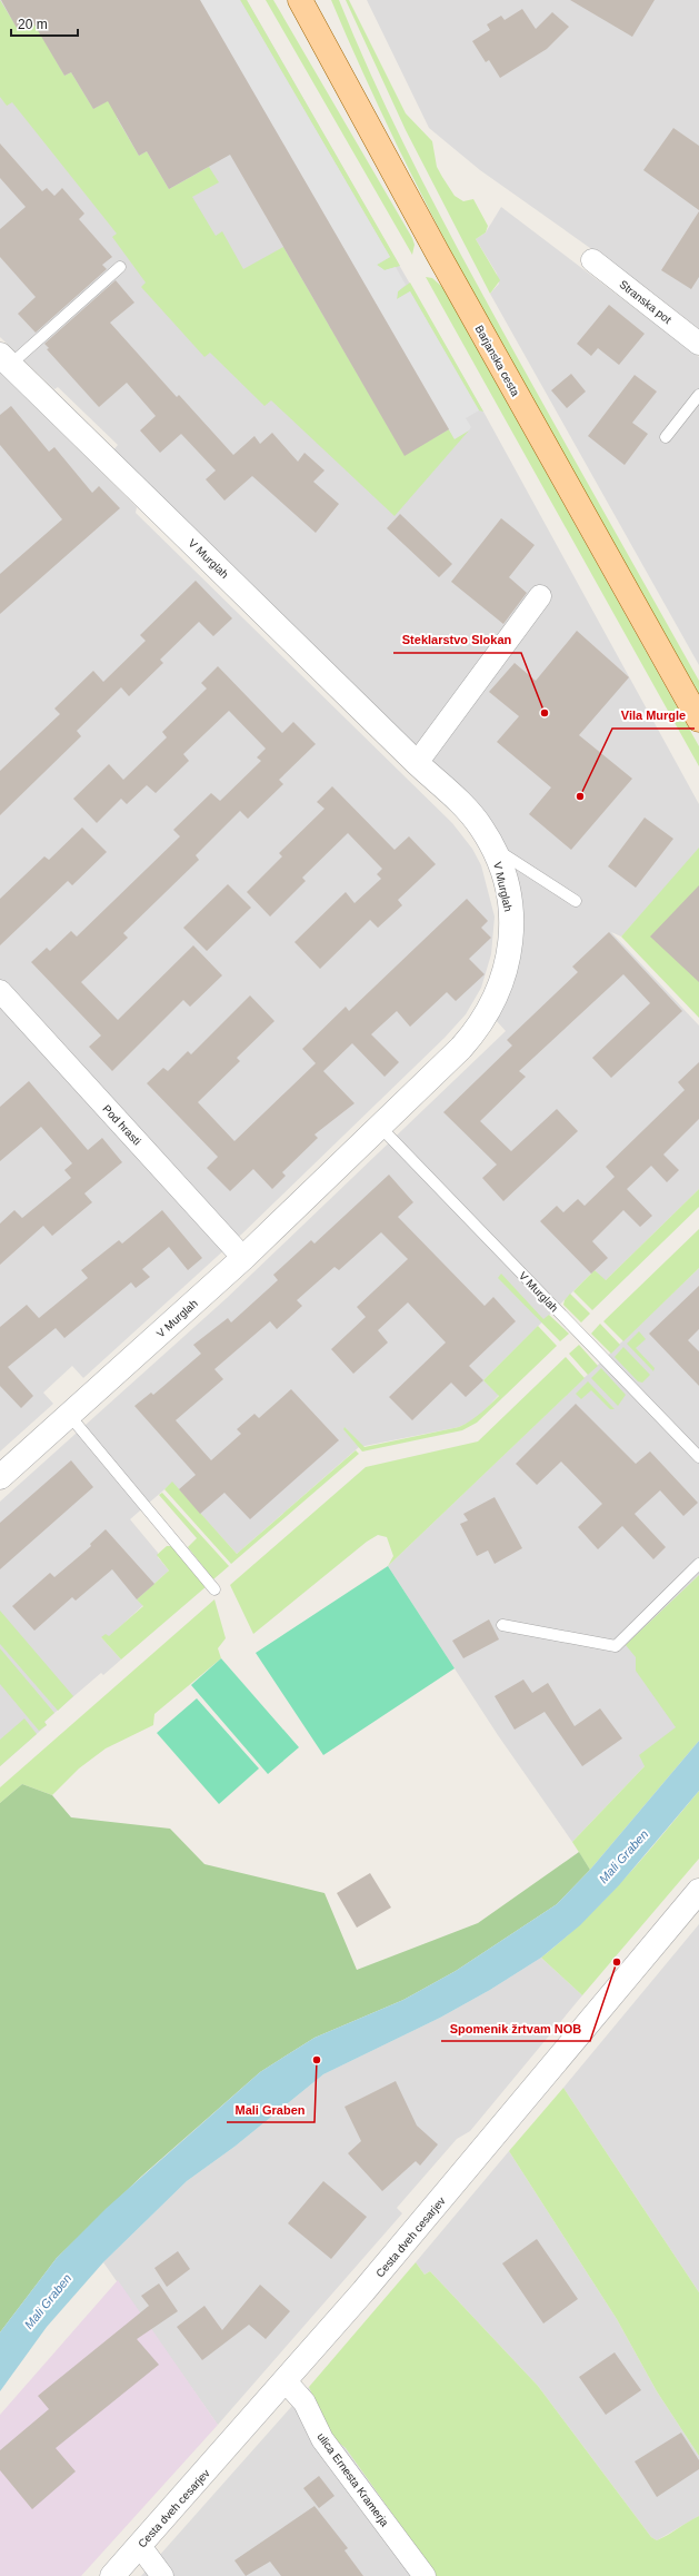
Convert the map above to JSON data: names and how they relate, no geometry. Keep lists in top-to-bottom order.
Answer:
{
  "streets": {
    "main road": ["Barjanska cesta"],
    "street": [
      "Stranska pot",
      "V Murglah",
      "Pod hrasti",
      "Cesta dveh cesarjev",
      "ulica Ernesta Kramerja"
    ]
  },
  "crossings": [
    ["V Murglah", "Pod hrasti"],
    ["Cesta dveh cesarjev", "ulica Ernesta Kramerja"]
  ],
  "water": ["Mali Graben"],
  "places": [
    "Steklarstvo Slokan",
    "Vila Murgle",
    "Spomenik žrtvam NOB",
    "Mali Graben"
  ],
  "scale_bar": "20 m"
}
